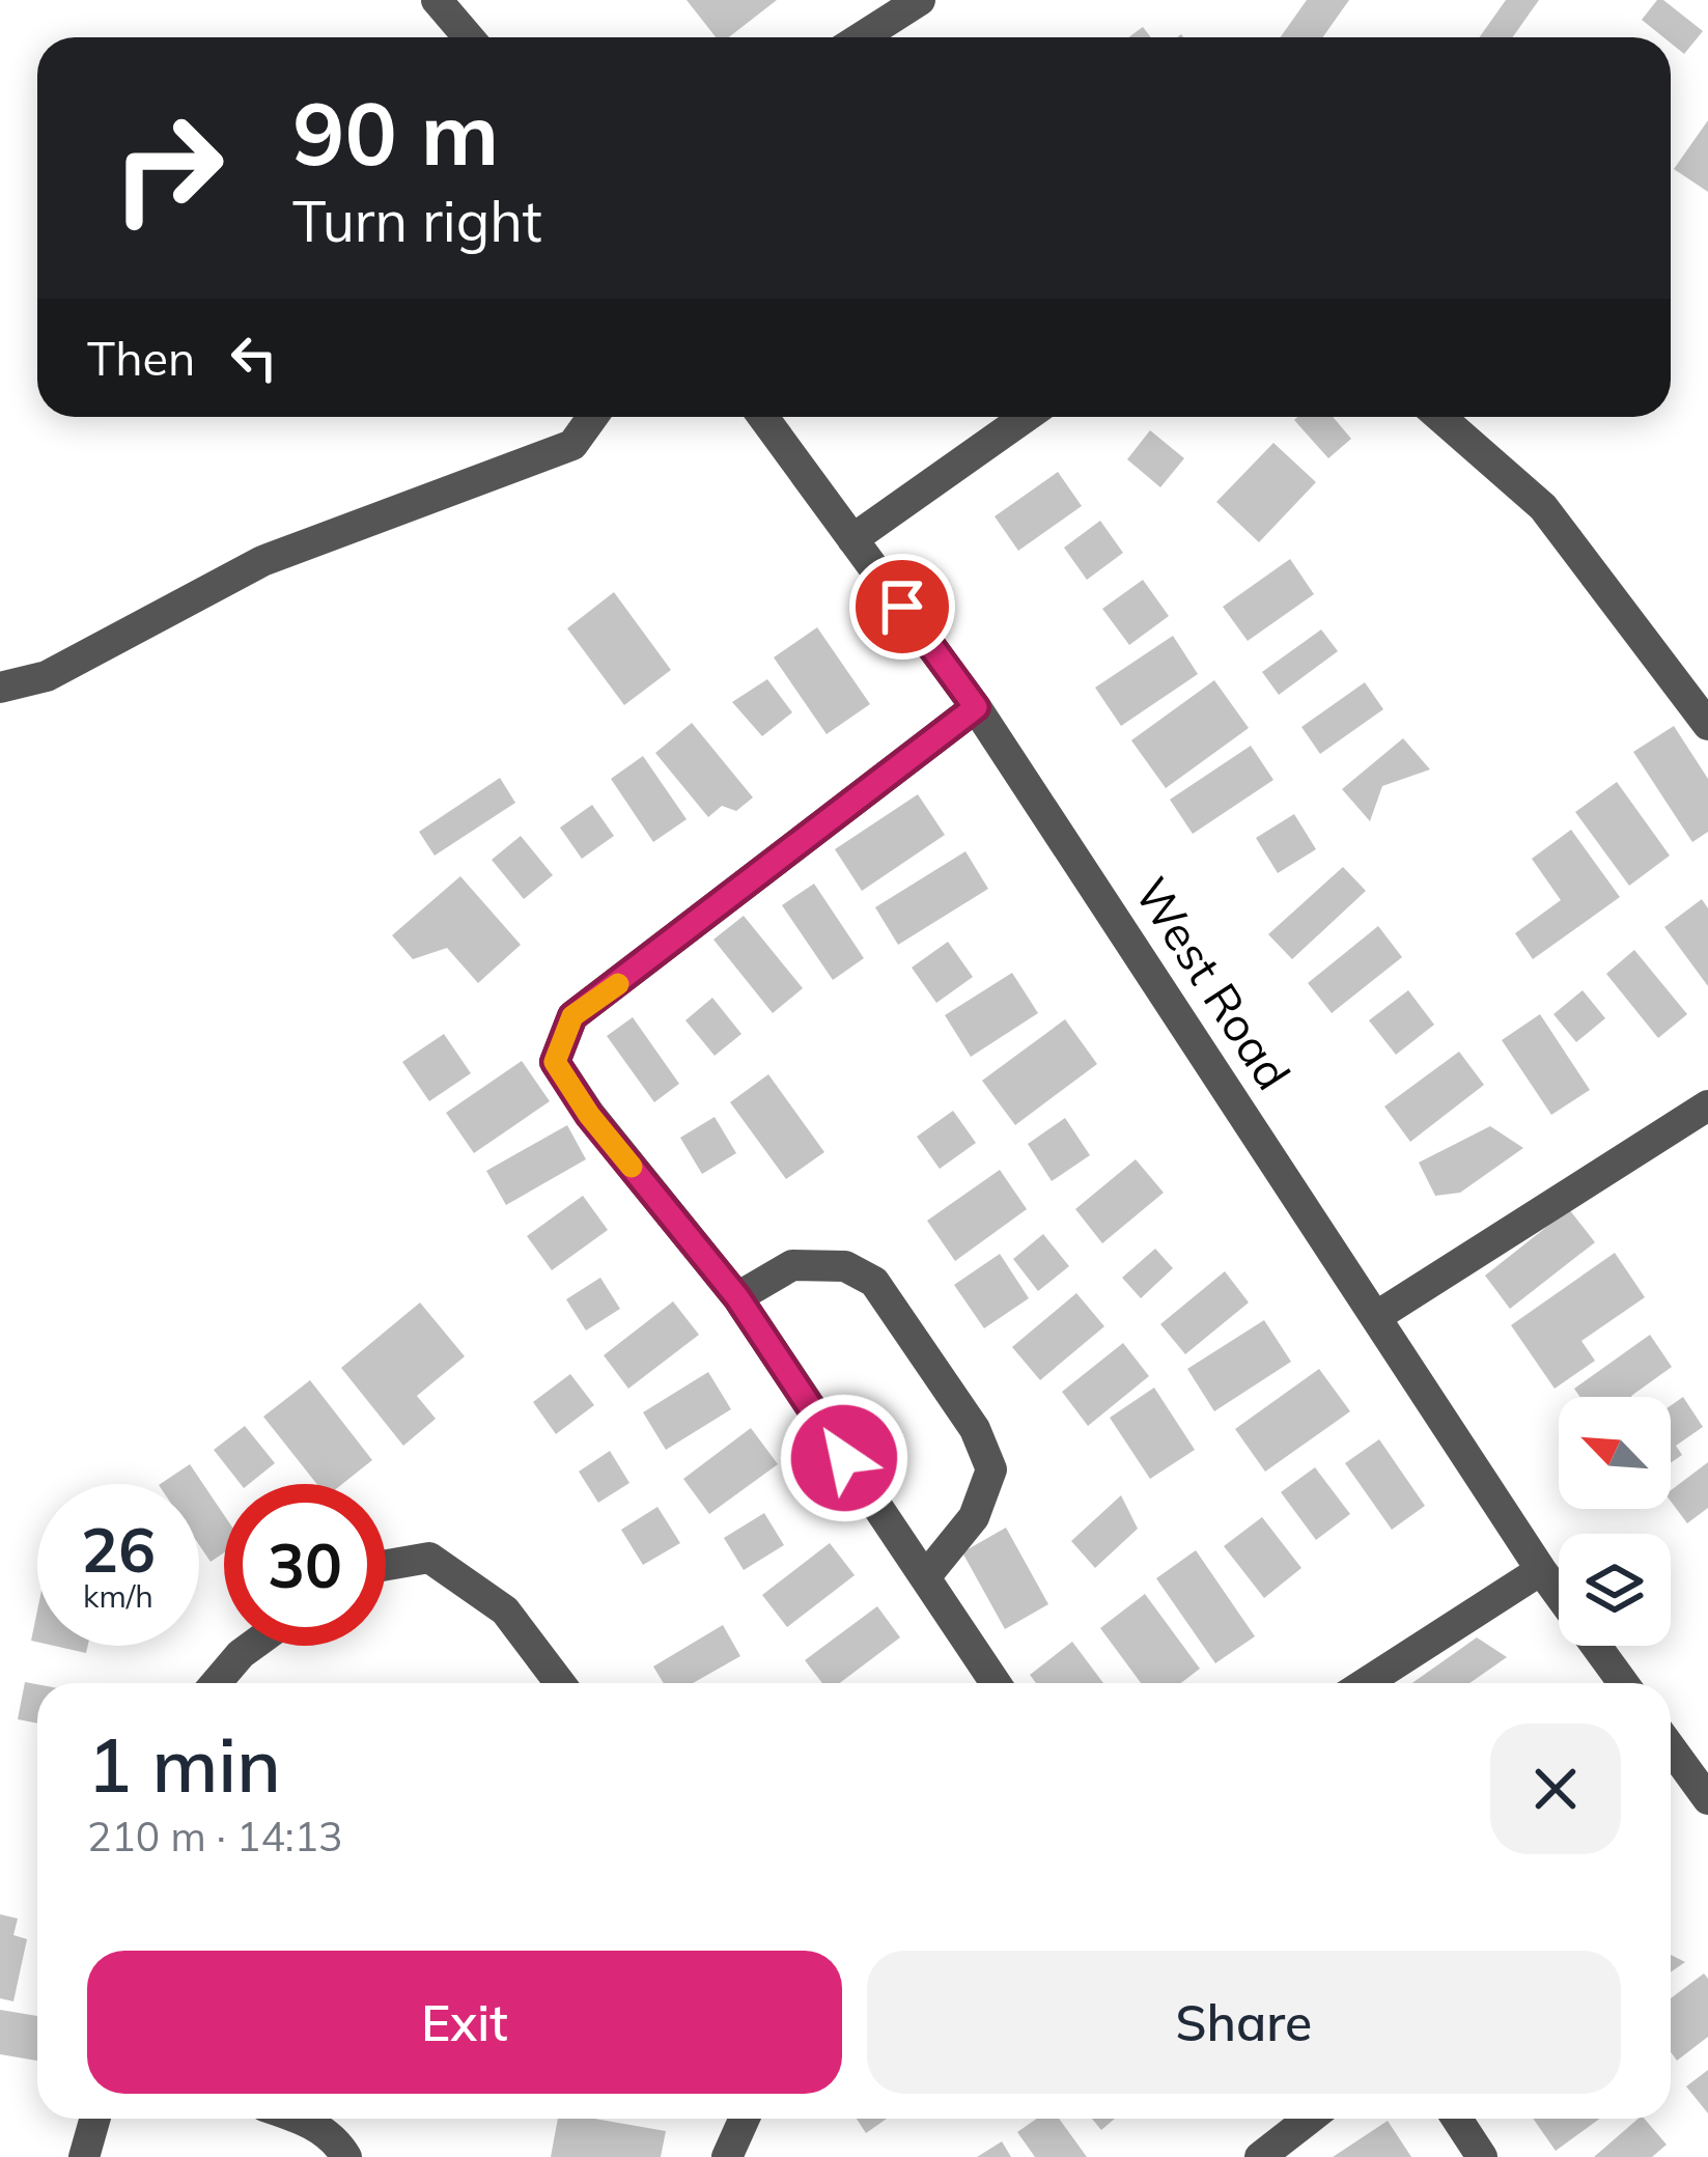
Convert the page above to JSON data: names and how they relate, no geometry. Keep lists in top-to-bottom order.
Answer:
{
  "streets": {
    "street": ["West Road"]
  },
  "north": "top left",
  "page": {
    "turn": ["90 m", "Turn right"],
    "then": "Then",
    "speed": "26 km/h",
    "limit": "30",
    "heading": ["1 min", "210 m · 14:13"],
    "buttons": ["Exit", "Share"]
  }
}
